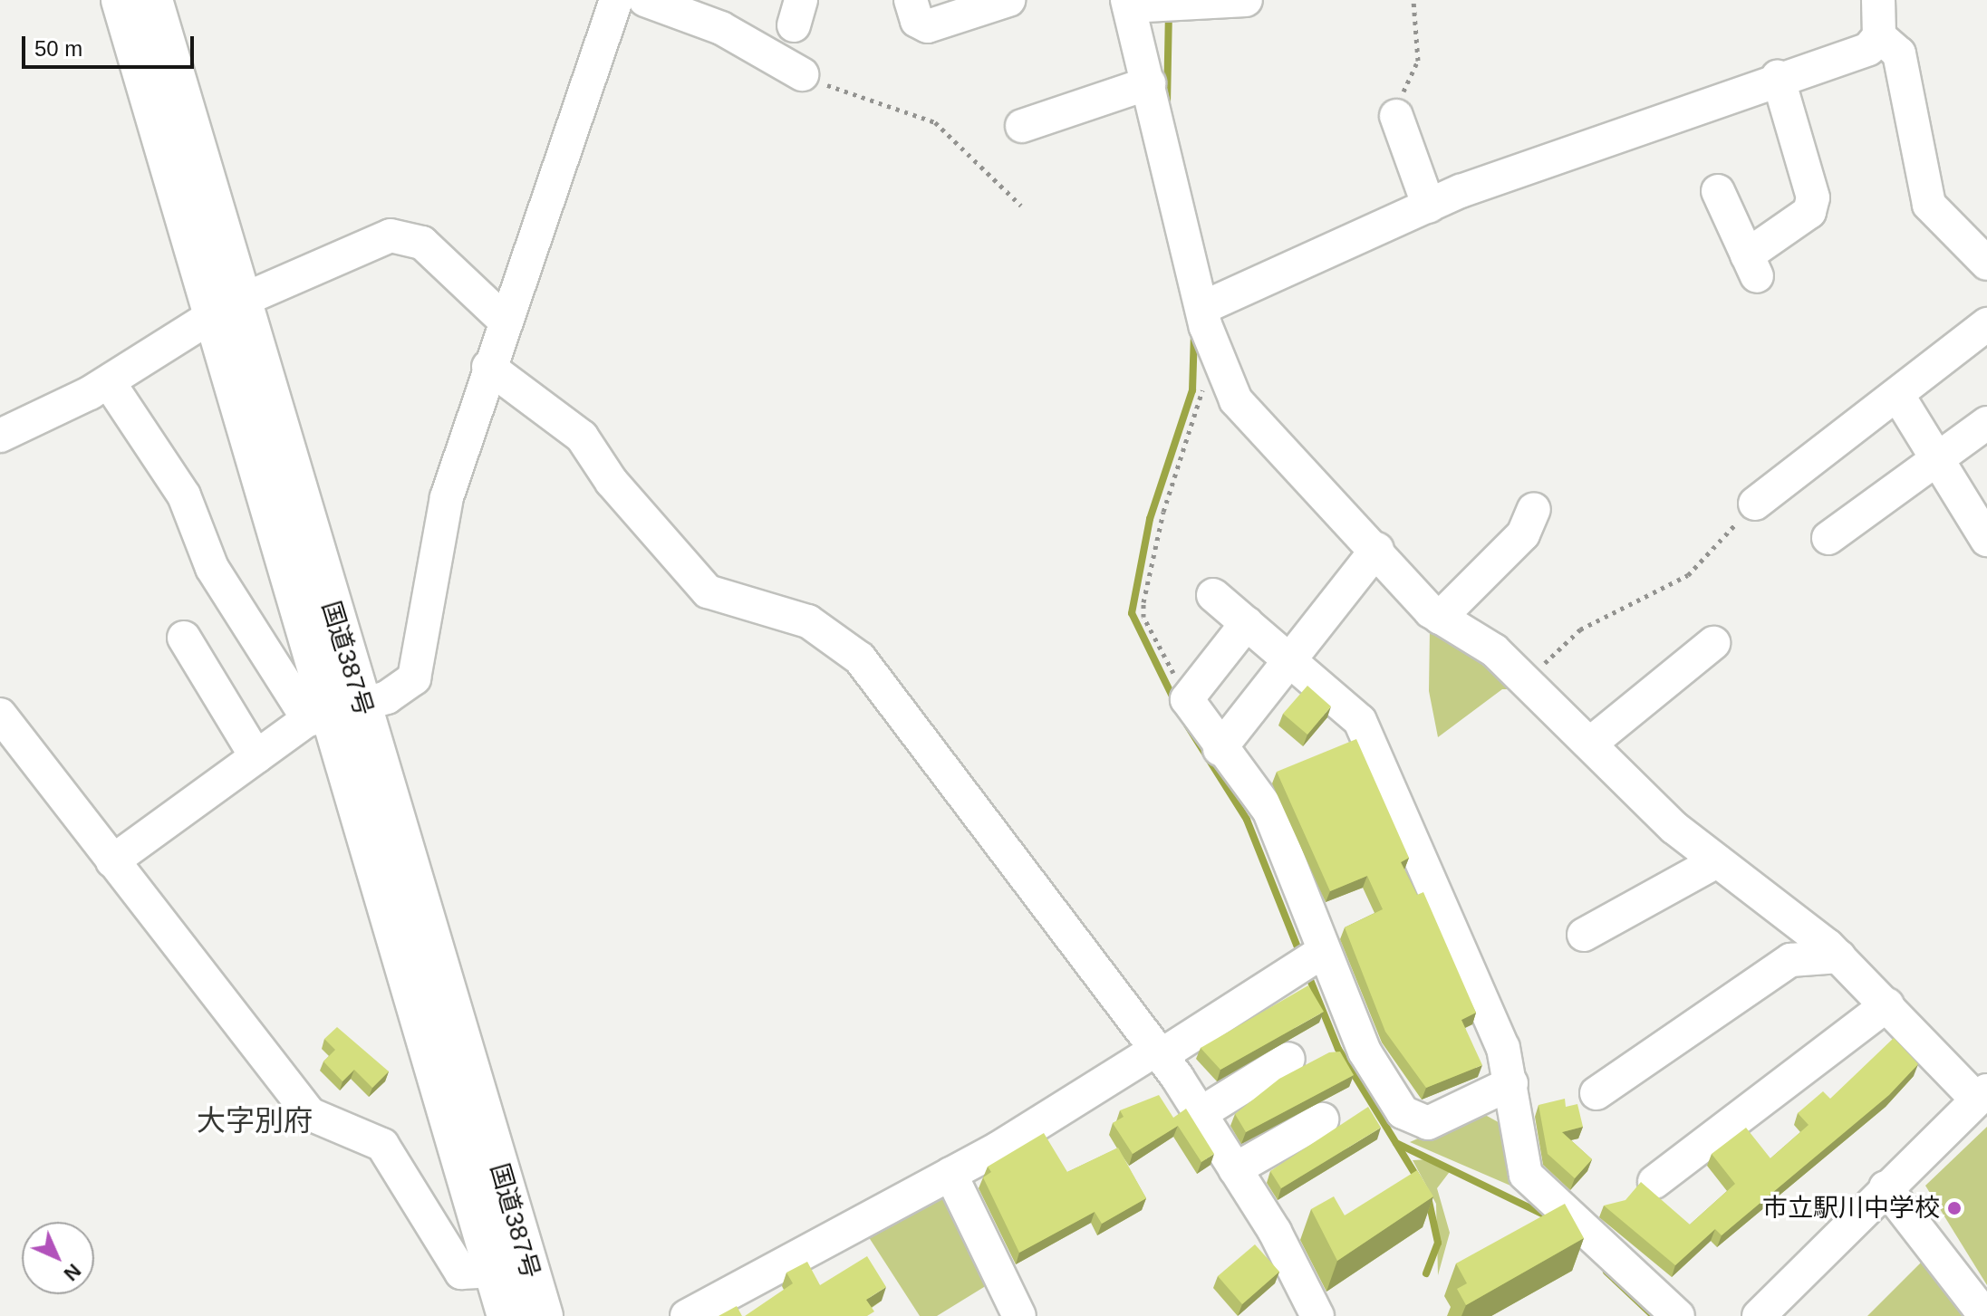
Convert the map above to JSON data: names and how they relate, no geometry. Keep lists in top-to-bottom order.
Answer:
{
  "streets": {
    "highway": ["国道387号"]
  },
  "districts": ["大字別府"],
  "places": ["市立駅川中学校"],
  "scale_bar": "50 m",
  "north": "bottom right"
}
